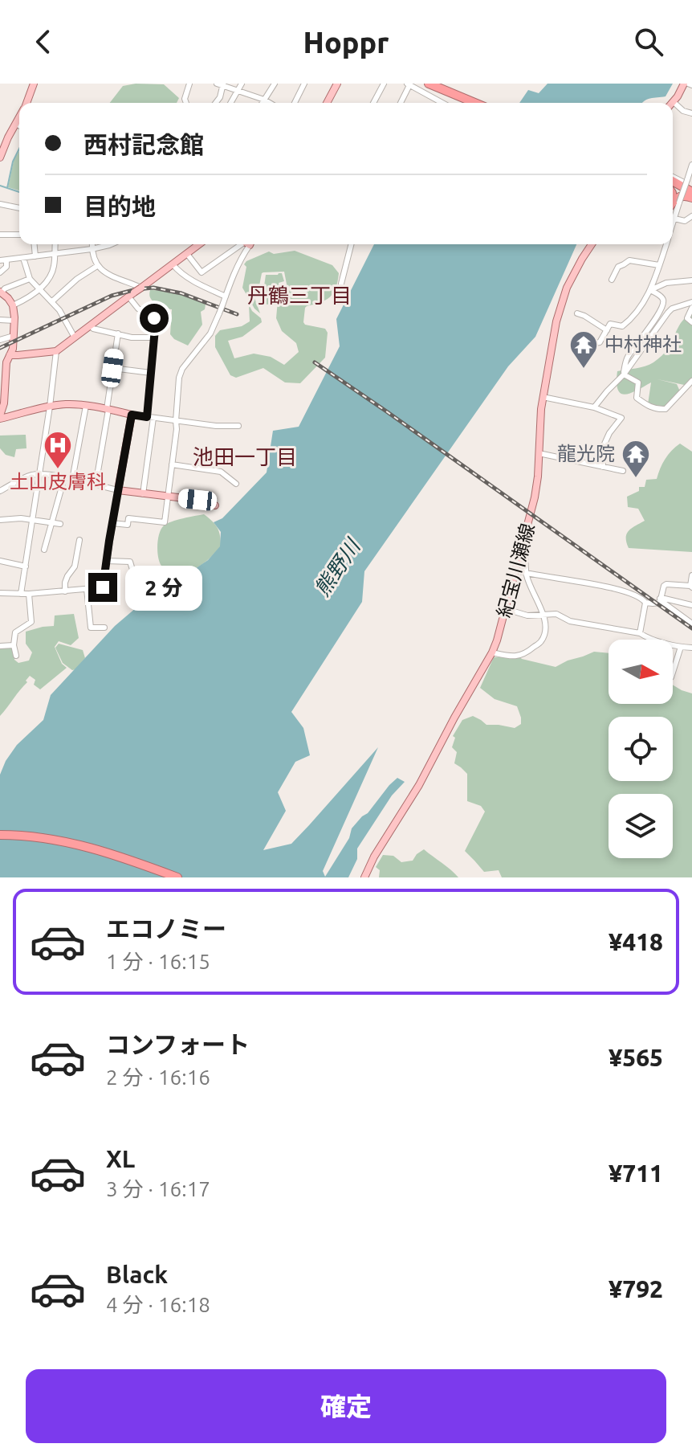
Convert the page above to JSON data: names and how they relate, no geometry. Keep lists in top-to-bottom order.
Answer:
{
  "streets": {
    "main road": ["紀宝川瀬線"]
  },
  "districts": ["丹鶴三丁目", "池田一丁目"],
  "water": ["熊野川"],
  "places": {
    "temple": ["中村神社", "龍光院"],
    "hospital": ["土山皮膚科"]
  },
  "north": "right",
  "page": {
    "header": "Hoppr",
    "banner": ["西村記念館", "目的地"],
    "bubble": "2 分",
    "list": [
      {
        "name": "エコノミー",
        "note": "1 分 · 16:15",
        "value": "¥418"
      },
      {
        "name": "コンフォート",
        "note": "2 分 · 16:16",
        "value": "¥565"
      },
      {
        "name": "XL",
        "note": "3 分 · 16:17",
        "value": "¥711"
      },
      {
        "name": "Black",
        "note": "4 分 · 16:18",
        "value": "¥792"
      }
    ],
    "buttons": "確定"
  }
}
